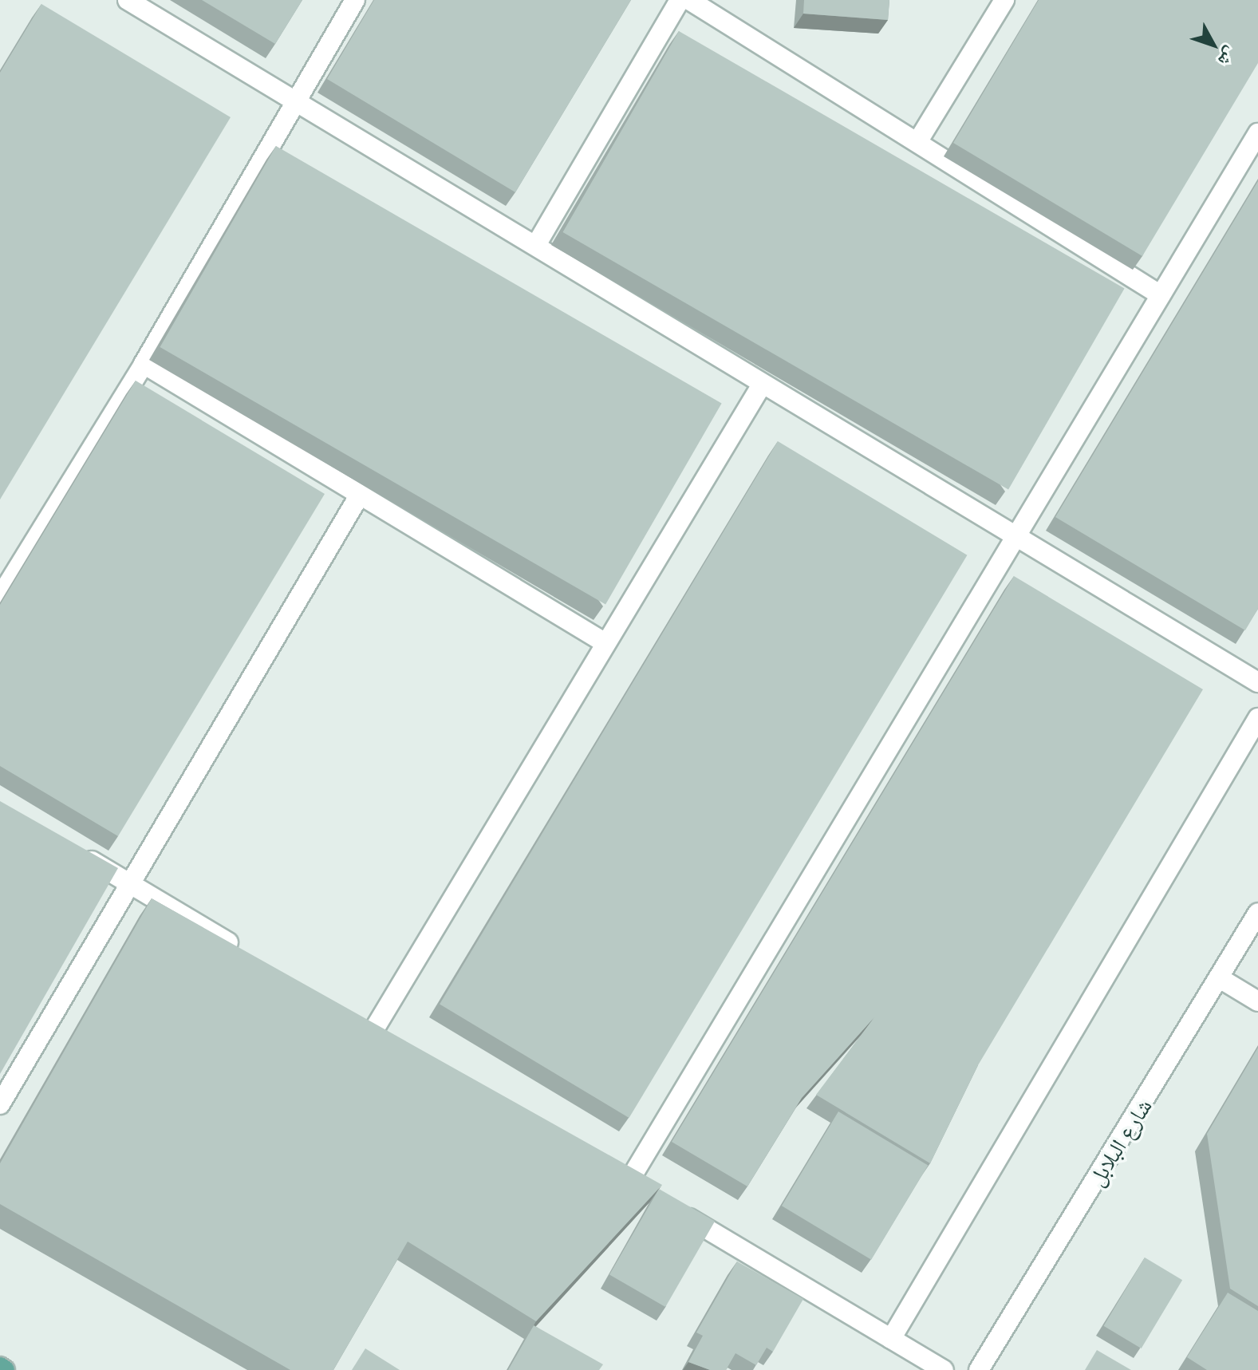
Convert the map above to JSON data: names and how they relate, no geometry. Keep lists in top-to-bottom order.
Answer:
{
  "streets": {
    "street": ["شارع البلابل"]
  },
  "north": "bottom right"
}
